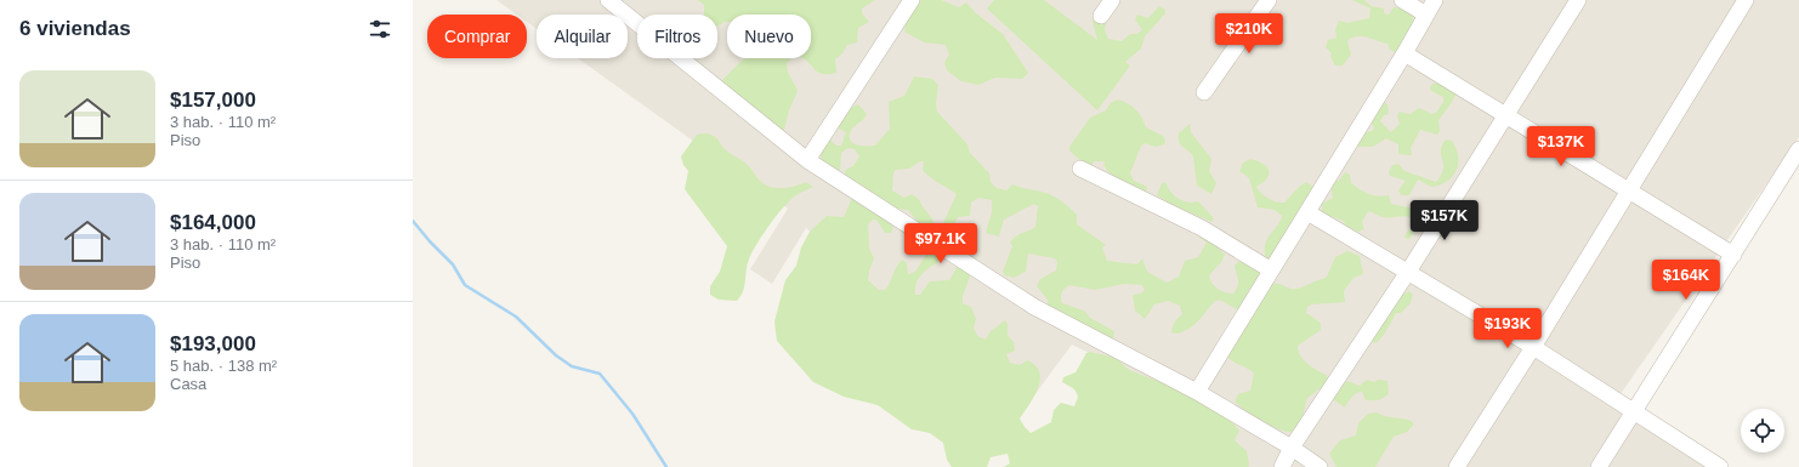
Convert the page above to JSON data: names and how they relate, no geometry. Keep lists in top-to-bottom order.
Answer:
{
  "page": {
    "heading": "6 viviendas",
    "price": [
      "$210K",
      "$137K",
      "$157K",
      "$97.1K",
      "$164K",
      "$193K"
    ],
    "chip": [
      "Comprar",
      "Alquilar",
      "Filtros",
      "Nuevo"
    ],
    "list": [
      {
        "name": "$157,000",
        "note": "3 hab. · 110 m² · Piso"
      },
      {
        "name": "$164,000",
        "note": "3 hab. · 110 m² · Piso"
      },
      {
        "name": "$193,000",
        "note": "5 hab. · 138 m² · Casa"
      }
    ]
  }
}
